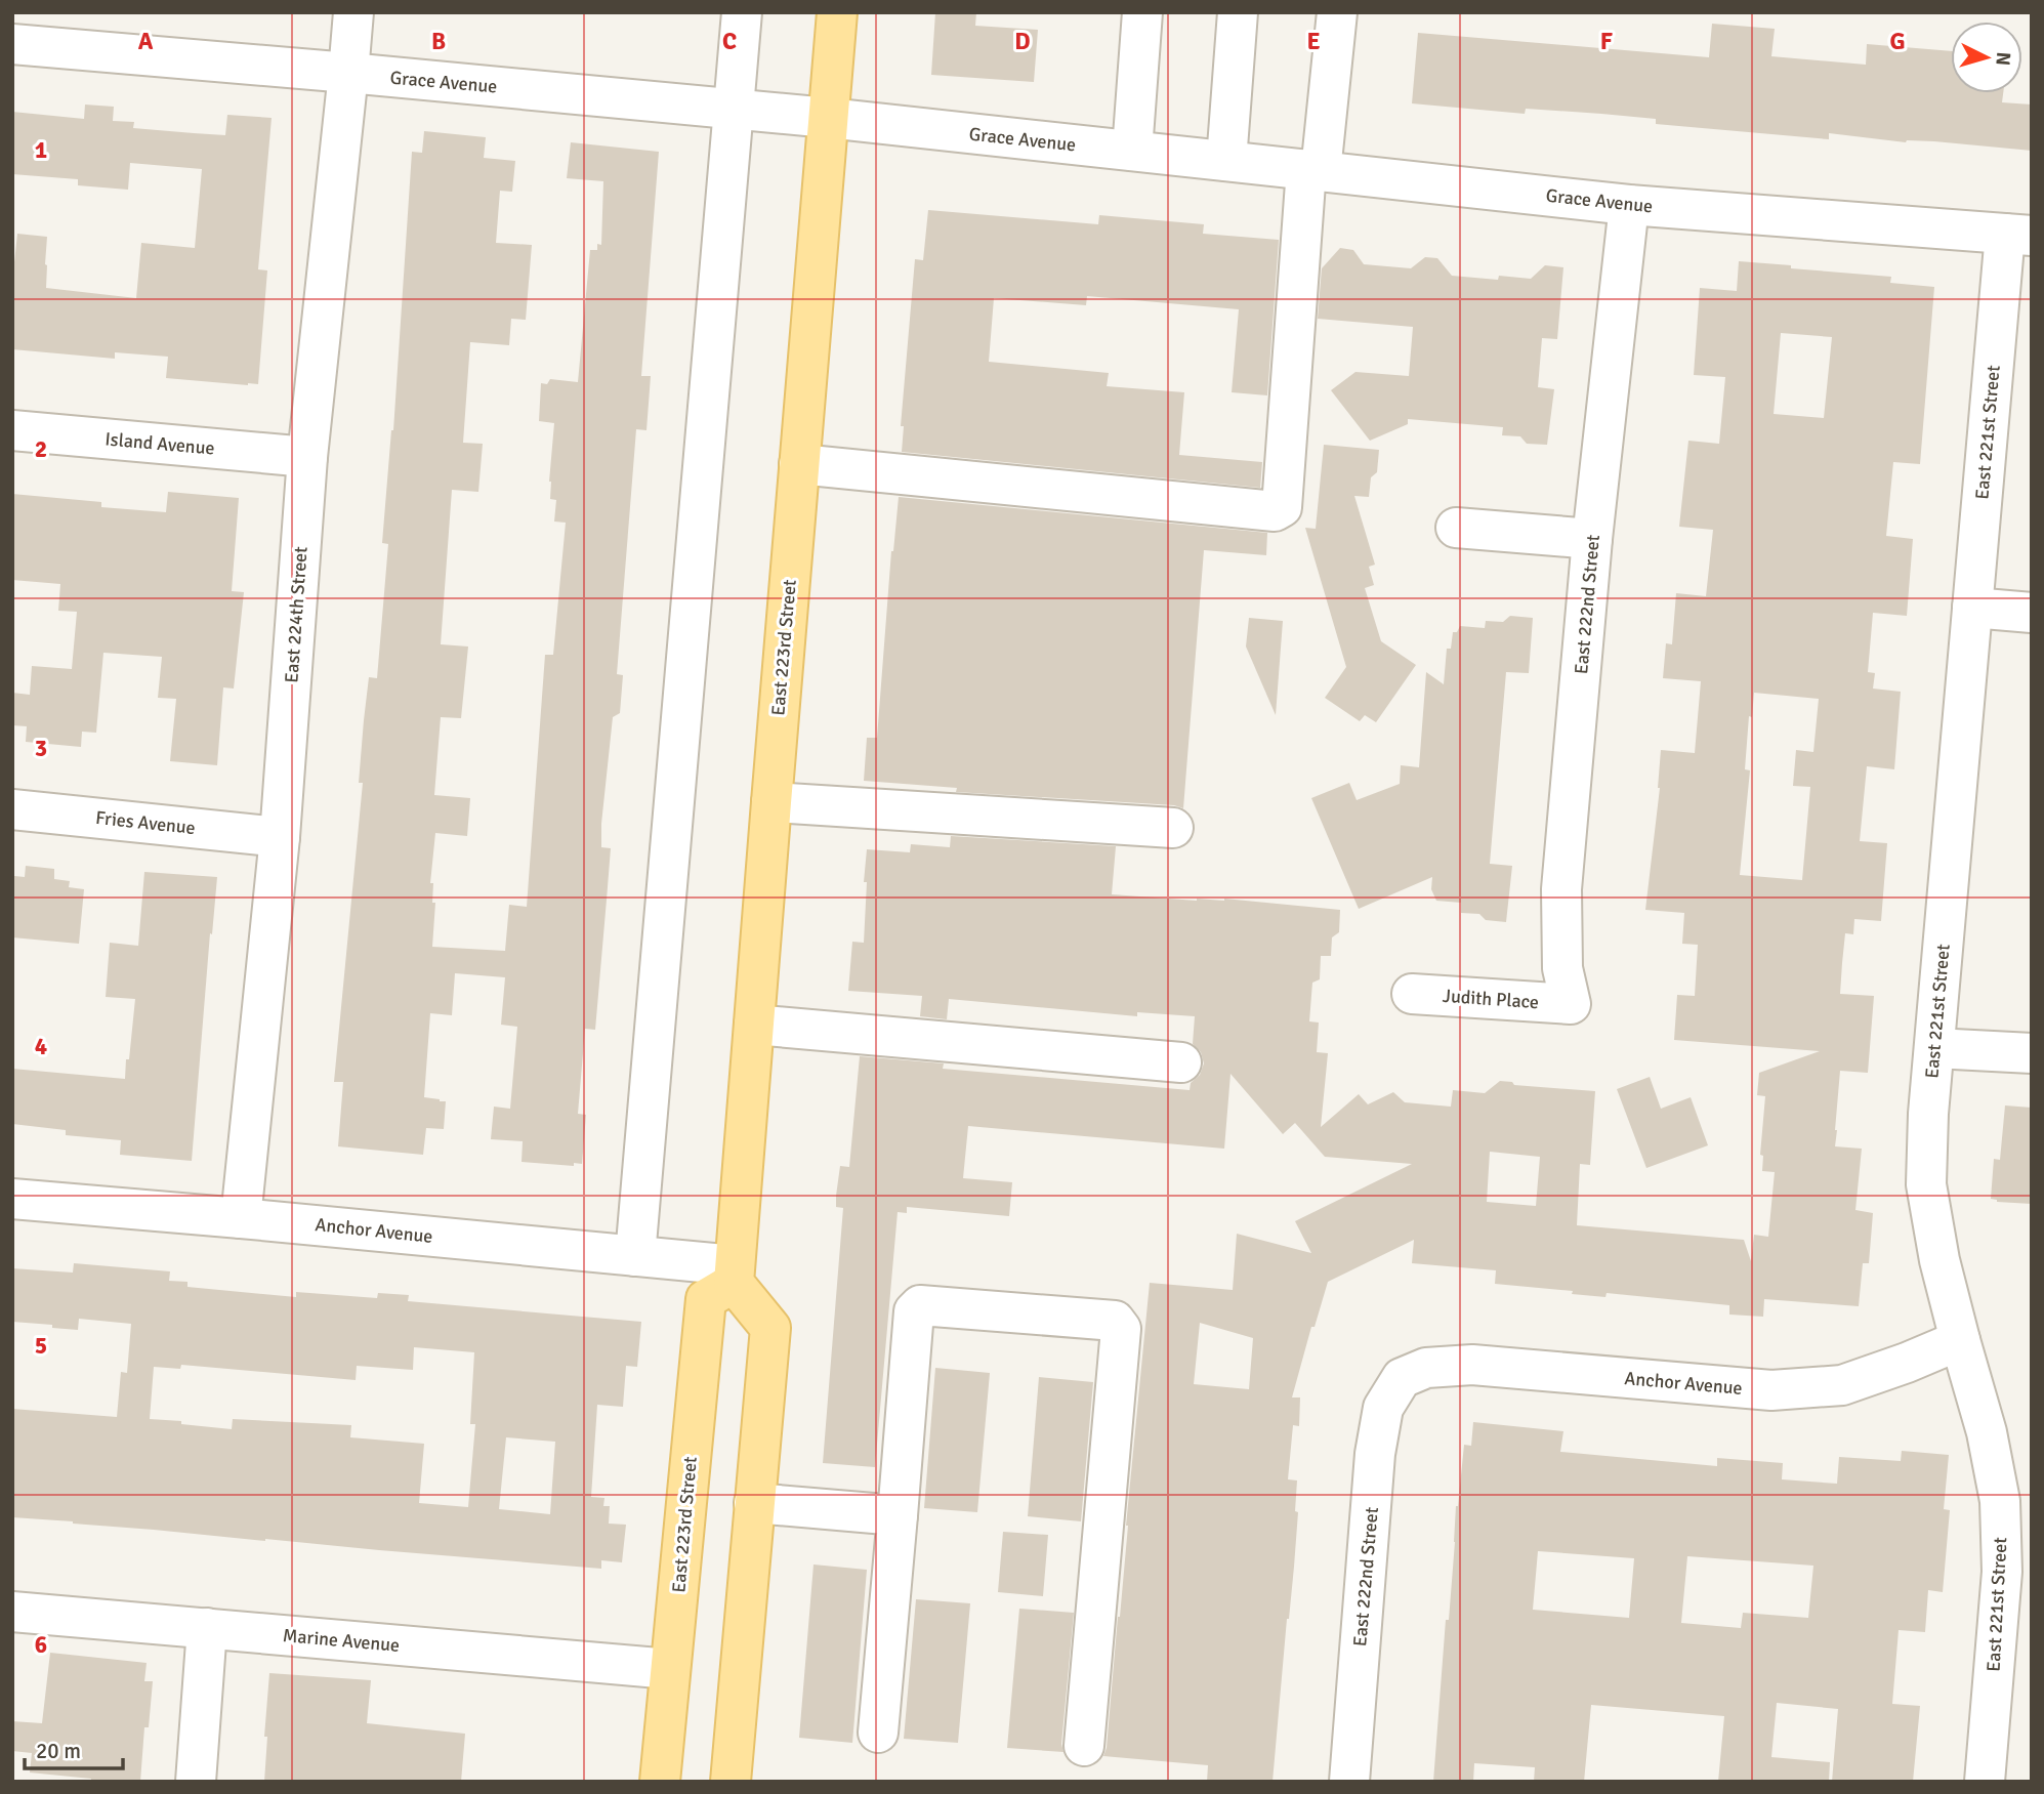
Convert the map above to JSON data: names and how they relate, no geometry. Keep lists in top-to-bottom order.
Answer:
{
  "streets": {
    "main road": ["East 223rd Street"],
    "street": [
      "Grace Avenue",
      "East 221st Street",
      "Island Avenue",
      "East 222nd Street",
      "East 224th Street",
      "Fries Avenue",
      "Judith Place",
      "Anchor Avenue",
      "Marine Avenue"
    ]
  },
  "crossings": [
    ["Grace Avenue", "East 221st Street"],
    ["Grace Avenue", "East 222nd Street"],
    ["Grace Avenue", "East 224th Street"],
    ["Grace Avenue", "East 223rd Street"],
    ["East 221st Street", "Anchor Avenue"],
    ["Island Avenue", "East 224th Street"],
    ["East 222nd Street", "Judith Place"],
    ["East 222nd Street", "Anchor Avenue"],
    ["East 224th Street", "Fries Avenue"],
    ["East 224th Street", "Anchor Avenue"],
    ["East 223rd Street", "Anchor Avenue"],
    ["East 223rd Street", "Marine Avenue"]
  ],
  "scale_bar": "20 m",
  "north": "right",
  "grid": {
    "columns": [
      "A",
      "B",
      "C",
      "D",
      "E",
      "F",
      "G"
    ],
    "rows": [
      "1",
      "2",
      "3",
      "4",
      "5",
      "6"
    ]
  }
}
